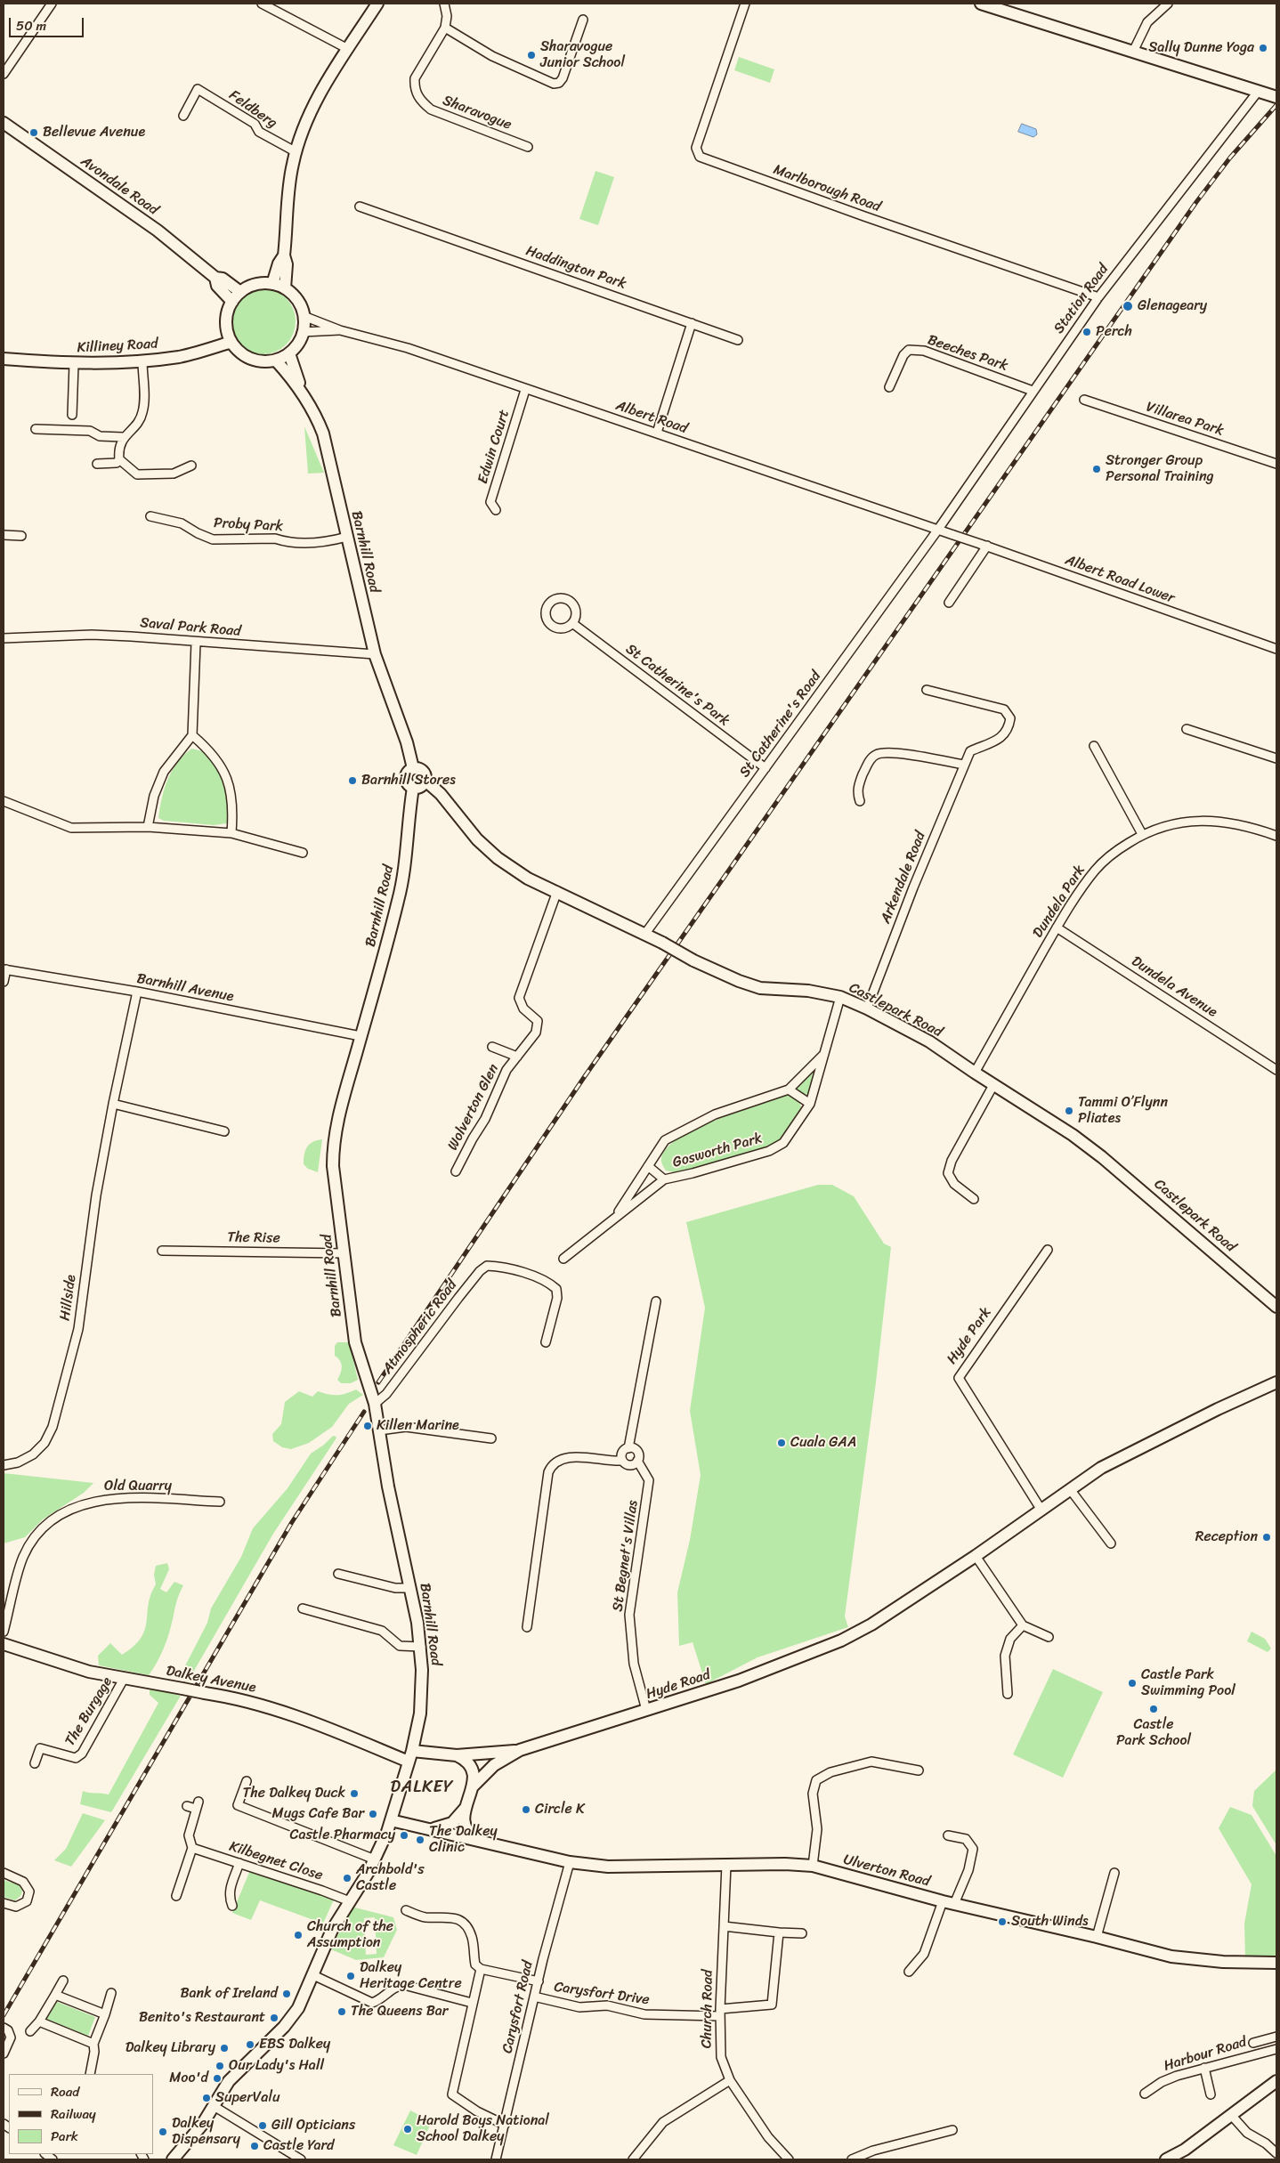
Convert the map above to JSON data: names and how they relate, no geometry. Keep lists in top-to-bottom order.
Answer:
{
  "streets": {
    "main road": [
      "Avondale Road",
      "Killiney Road",
      "Barnhill Road",
      "Castlepark Road",
      "Dalkey Avenue",
      "Hyde Road",
      "Ulverton Road"
    ],
    "street": [
      "Feldberg",
      "Sharavogue",
      "Marlborough Road",
      "Haddington Park",
      "Station Road",
      "Beeches Park",
      "Albert Road",
      "Villarea Park",
      "Edwin Court",
      "Proby Park",
      "Albert Road Lower",
      "Saval Park Road",
      "St Catherine's Park",
      "St Catherine's Road",
      "Arkendale Road",
      "Dundela Park",
      "Dundela Avenue",
      "Barnhill Avenue",
      "Wolverton Glen",
      "Gosworth Park",
      "The Rise",
      "Hillside",
      "Atmospheric Road",
      "Hyde Park",
      "Old Quarry",
      "St Begnet's Villas",
      "The Burgage",
      "Kilbegnet Close",
      "Carysfort Drive",
      "Carysfort Road",
      "Church Road",
      "Harbour Road"
    ]
  },
  "crossings": [
    ["Avondale Road", "Killiney Road"],
    ["Avondale Road", "Albert Road"],
    ["Avondale Road", "Barnhill Road"],
    ["Marlborough Road", "Station Road"],
    ["Station Road", "Beeches Park"],
    ["Station Road", "Albert Road"],
    ["Station Road", "St Catherine's Road"],
    ["Killiney Road", "Albert Road"],
    ["Killiney Road", "Barnhill Road"],
    ["Albert Road", "Edwin Court"],
    ["Albert Road", "Barnhill Road"],
    ["Albert Road", "Albert Road Lower"],
    ["Albert Road", "St Catherine's Road"],
    ["Proby Park", "Barnhill Road"],
    ["Barnhill Road", "Saval Park Road"],
    ["Barnhill Road", "Barnhill Avenue"],
    ["Barnhill Road", "Castlepark Road"],
    ["Barnhill Road", "The Rise"],
    ["Barnhill Road", "Atmospheric Road"],
    ["Barnhill Road", "Dalkey Avenue"],
    ["Barnhill Road", "Hyde Road"],
    ["Barnhill Road", "Ulverton Road"],
    ["St Catherine's Park", "St Catherine's Road"],
    ["St Catherine's Road", "Castlepark Road"],
    ["Arkendale Road", "Castlepark Road"],
    ["Dundela Park", "Dundela Avenue"],
    ["Dundela Park", "Castlepark Road"],
    ["Barnhill Avenue", "Hillside"],
    ["Castlepark Road", "Wolverton Glen"],
    ["Castlepark Road", "Gosworth Park"],
    ["St Begnet's Villas", "Hyde Road"],
    ["Dalkey Avenue", "Hyde Road"],
    ["Dalkey Avenue", "The Burgage"],
    ["Dalkey Avenue", "Ulverton Road"],
    ["Hyde Road", "Ulverton Road"],
    ["Ulverton Road", "Carysfort Road"],
    ["Ulverton Road", "Church Road"],
    ["Carysfort Drive", "Carysfort Road"],
    ["Carysfort Drive", "Church Road"]
  ],
  "districts": ["DALKEY"],
  "places": [
    "Sally Dunne Yoga",
    "Sharavogue Junior School",
    "Bellevue Avenue",
    "Glenageary",
    "Perch",
    "Stronger Group Personal Training",
    "Barnhill Stores",
    "Tammi O’Flynn Pliates",
    "Killen Marine",
    "Cuala GAA",
    "Reception",
    "Castle Park Swimming Pool",
    "Castle Park School",
    "The Dalkey Duck",
    "Circle K",
    "Mugs Cafe Bar",
    "Castle Pharmacy",
    "The Dalkey Clinic",
    "Archbold's Castle",
    "South Winds",
    "Church of the Assumption",
    "Dalkey Heritage Centre",
    "Bank of Ireland",
    "The Queens Bar",
    "Benito's Restaurant",
    "EBS Dalkey",
    "Dalkey Library",
    "Our Lady's Hall",
    "Moo'd",
    "SuperValu",
    "Gill Opticians",
    "Harold Boys National School Dalkey",
    "Dalkey Dispensary",
    "Castle Yard"
  ],
  "legend": ["Road", "Railway", "Park"],
  "scale_bar": "50 m"
}
